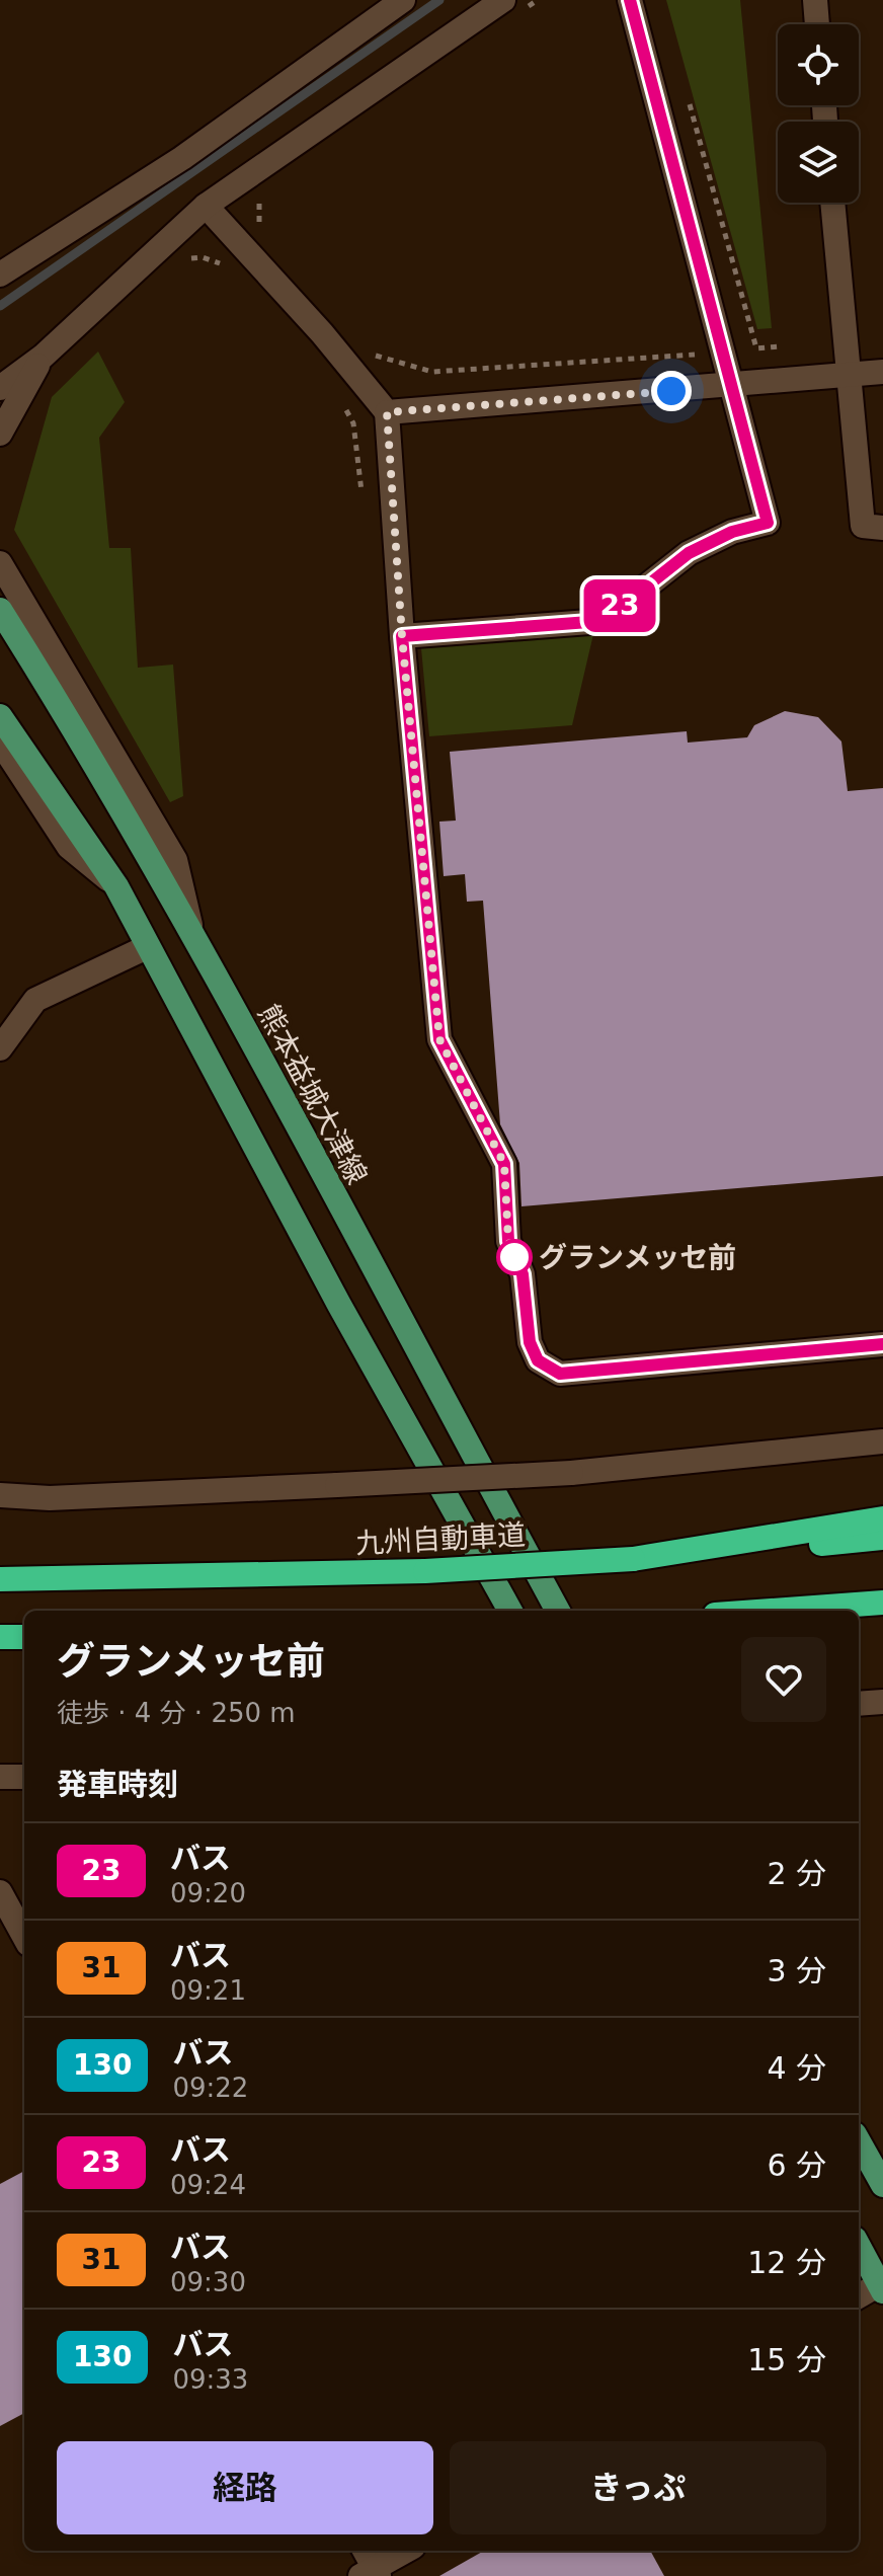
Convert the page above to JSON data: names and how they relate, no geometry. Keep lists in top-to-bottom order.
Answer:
{
  "streets": {
    "highway": ["九州自動車道"],
    "main road": ["熊本益城大津線"]
  },
  "places": ["グランメッセ前"],
  "lines": ["bus line 23"],
  "page": {
    "on_map": "23",
    "heading": [
      ["グランメッセ前", "徒歩 · 4 分 · 250 m"],
      "発車時刻"
    ],
    "list": [
      {
        "mark": "23",
        "name": "バス",
        "note": "09:20",
        "value": "2 分"
      },
      {
        "mark": "31",
        "name": "バス",
        "note": "09:21",
        "value": "3 分"
      },
      {
        "mark": "130",
        "name": "バス",
        "note": "09:22",
        "value": "4 分"
      },
      {
        "mark": "23",
        "name": "バス",
        "note": "09:24",
        "value": "6 分"
      },
      {
        "mark": "31",
        "name": "バス",
        "note": "09:30",
        "value": "12 分"
      },
      {
        "mark": "130",
        "name": "バス",
        "note": "09:33",
        "value": "15 分"
      }
    ],
    "buttons": ["経路", "きっぷ"]
  }
}
